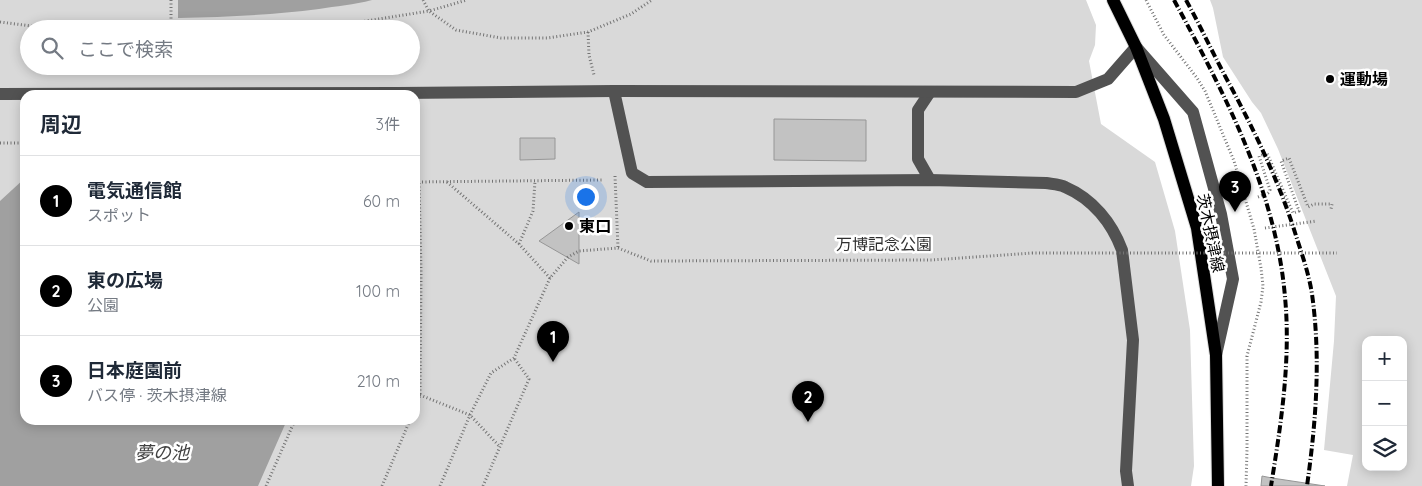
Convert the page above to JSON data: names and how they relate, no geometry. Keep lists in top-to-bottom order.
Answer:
{
  "streets": {
    "main road": ["茨木摂津線"]
  },
  "water": ["夢の池"],
  "parks": ["万博記念公園"],
  "places": ["運動場", "東口"],
  "page": {
    "search": "ここで検索",
    "heading": ["周辺", "3件"],
    "list": [
      {
        "mark": "1",
        "name": "電気通信館",
        "note": "スポット",
        "value": "60 m"
      },
      {
        "mark": "2",
        "name": "東の広場",
        "note": "公園",
        "value": "100 m"
      },
      {
        "mark": "3",
        "name": "日本庭園前",
        "note": "バス停 · 茨木摂津線",
        "value": "210 m"
      }
    ],
    "pins": ["3", "1", "2"],
    "map_buttons": ["+", "−"]
  }
}
